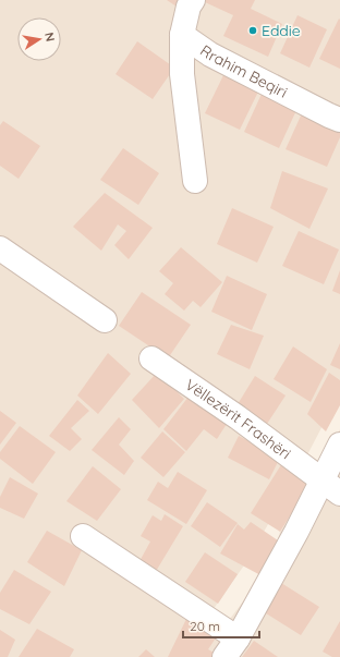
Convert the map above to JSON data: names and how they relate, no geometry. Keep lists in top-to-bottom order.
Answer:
{
  "streets": {
    "street": ["Rrahim Beqiri", "Vëllezërit Frashëri"]
  },
  "places": ["Eddie"],
  "scale_bar": "20 m",
  "north": "right"
}
